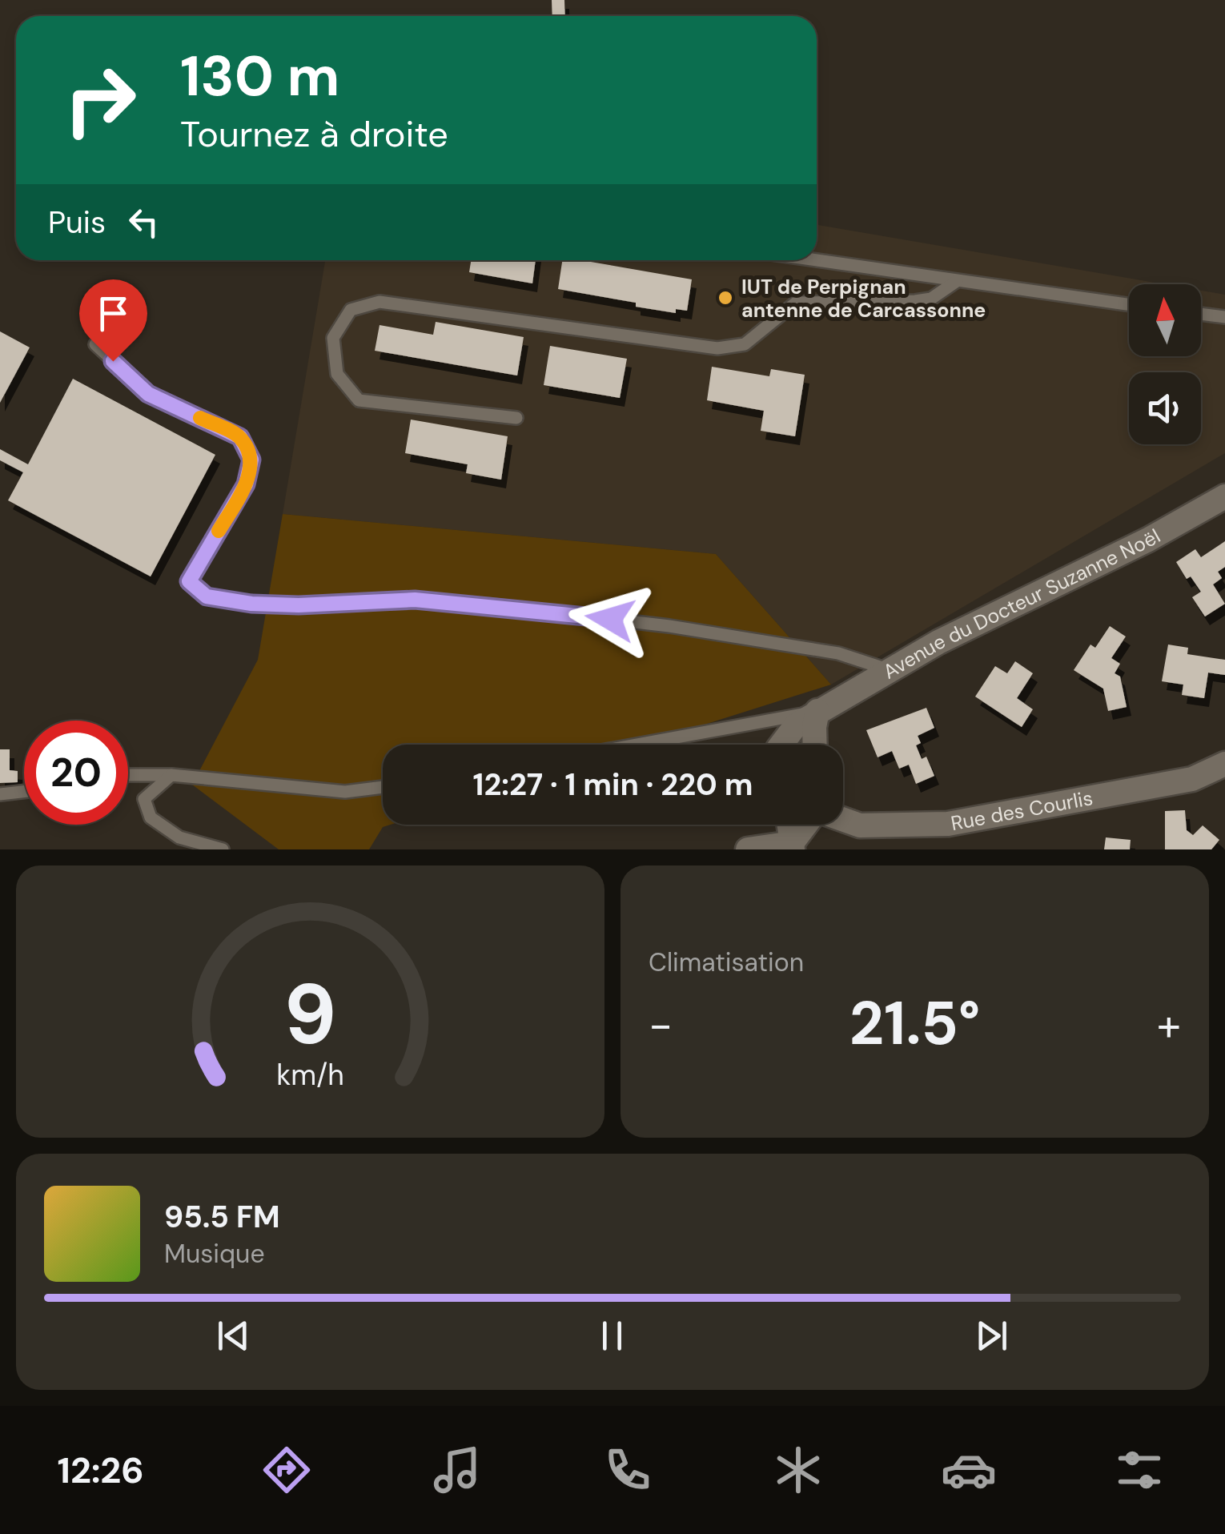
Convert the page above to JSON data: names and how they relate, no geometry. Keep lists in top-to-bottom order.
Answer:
{
  "streets": {
    "street": ["Avenue du Docteur Suzanne Noël", "Rue des Courlis"]
  },
  "places": ["IUT de Perpignan antenne de Carcassonne"],
  "north": "top",
  "page": {
    "turn": ["130 m", "Tournez à droite"],
    "then": "Puis",
    "limit": "20",
    "trip": "12:27 · 1 min · 220 m",
    "tile": "Climatisation",
    "heat": ["−", "21.5°", "+"],
    "song": ["95.5 FM", "Musique"],
    "tabs": "12:26",
    "gauge": ["9", "km/h"]
  }
}
